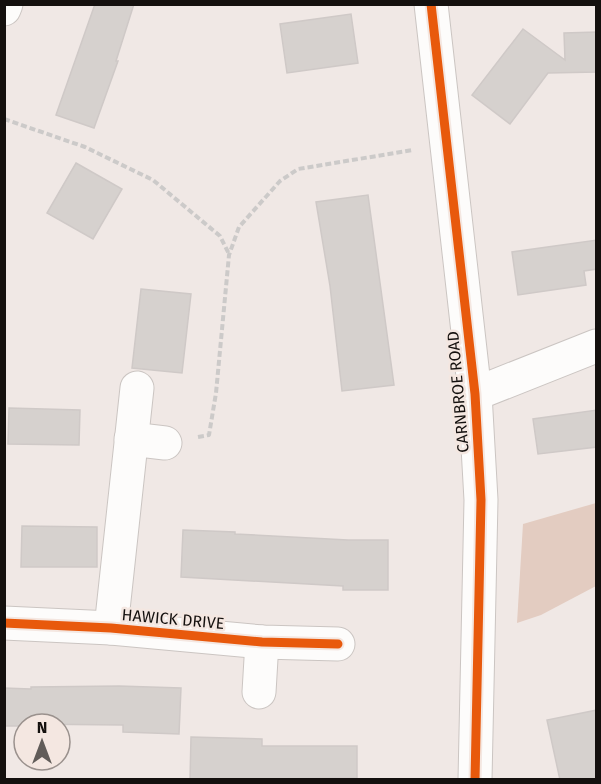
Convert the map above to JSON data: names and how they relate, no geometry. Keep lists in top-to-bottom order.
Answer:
{
  "streets": {
    "street": ["CARNBROE ROAD", "HAWICK DRIVE"]
  },
  "north": "top"
}
